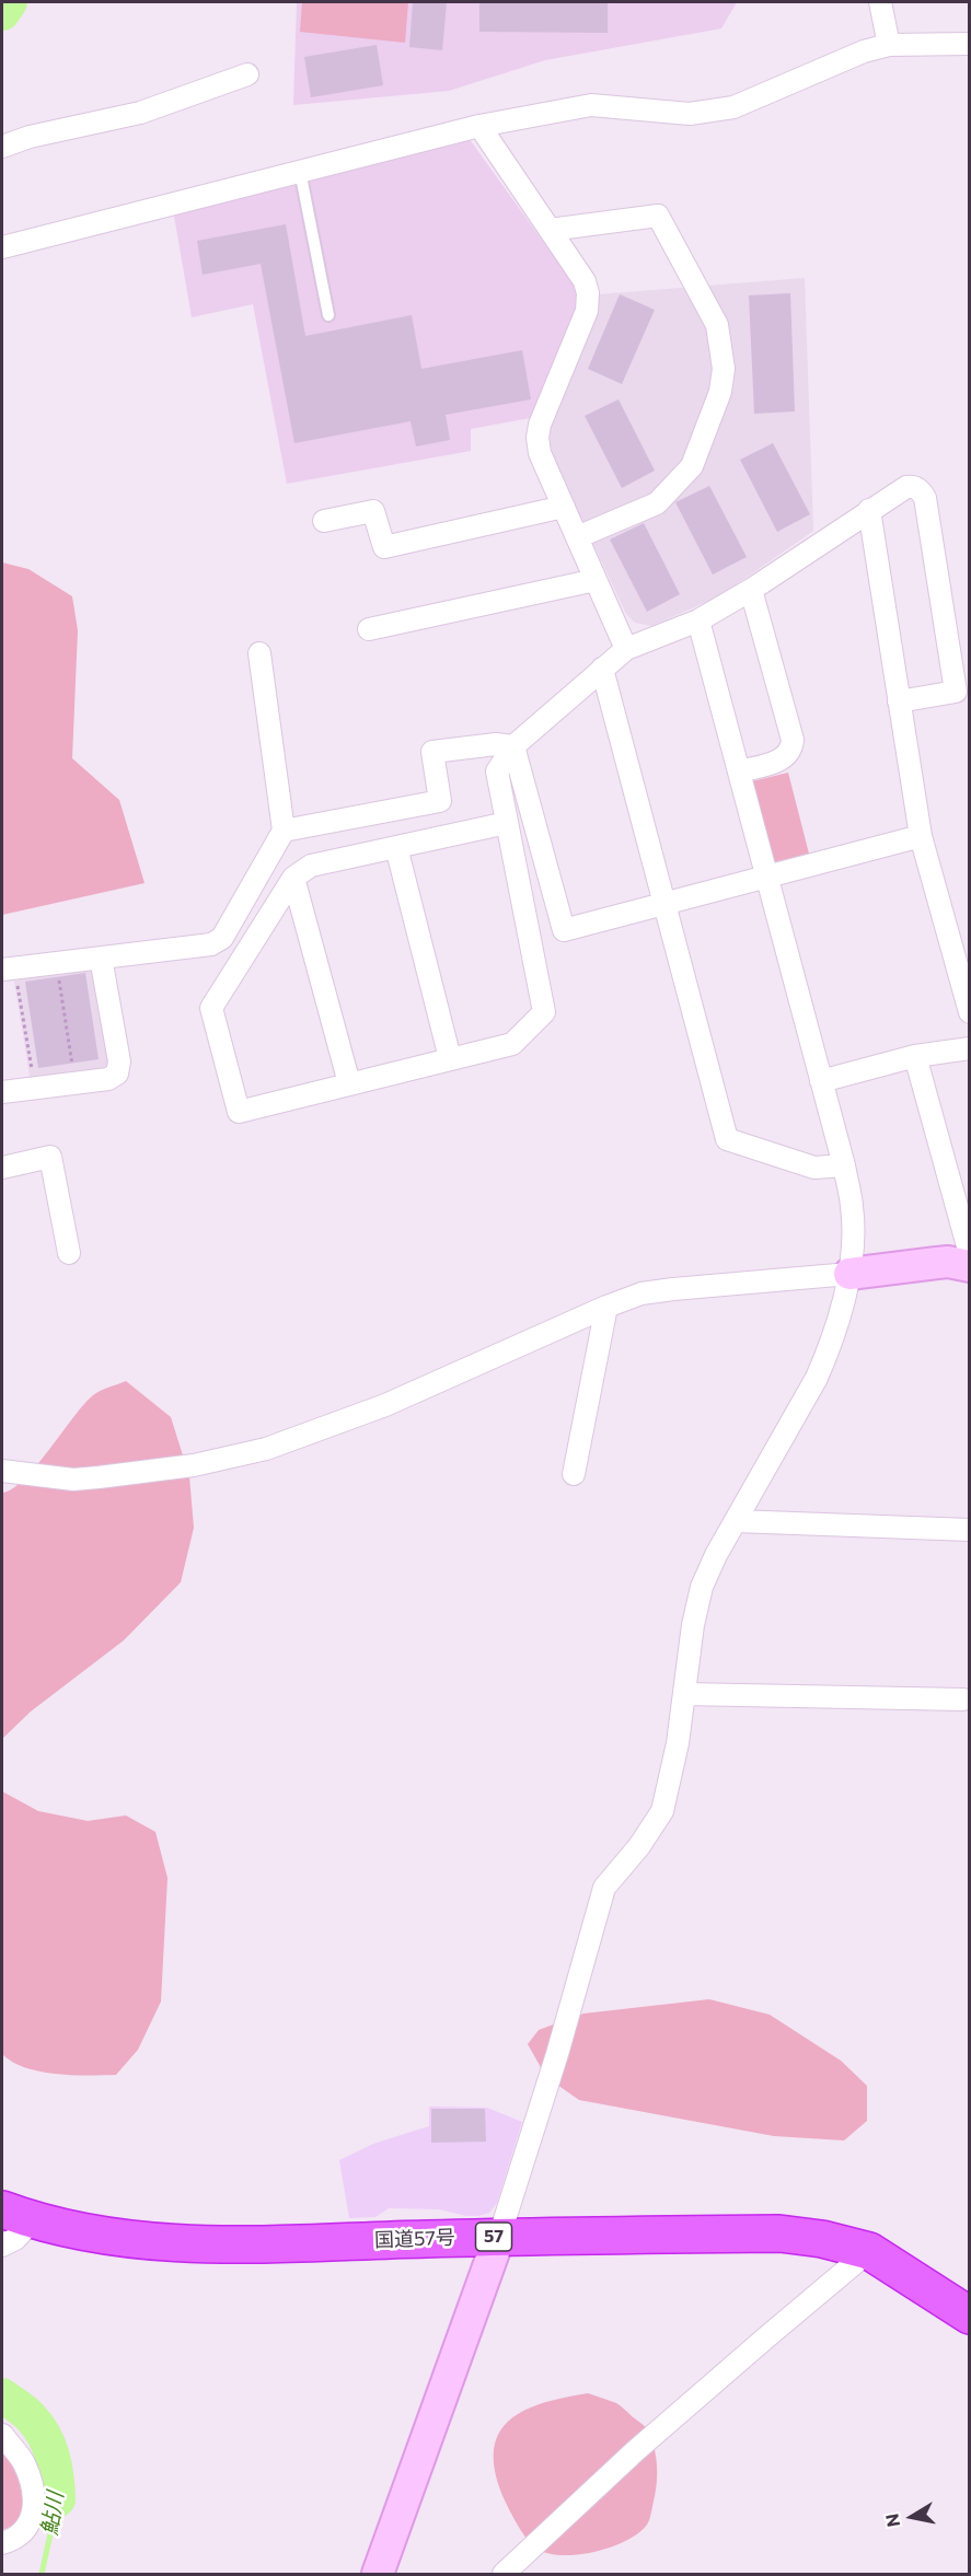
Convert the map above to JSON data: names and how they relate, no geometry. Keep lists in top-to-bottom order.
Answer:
{
  "streets": {
    "highway": ["57", "国道57号"]
  },
  "water": ["鮎川"],
  "north": "left"
}
